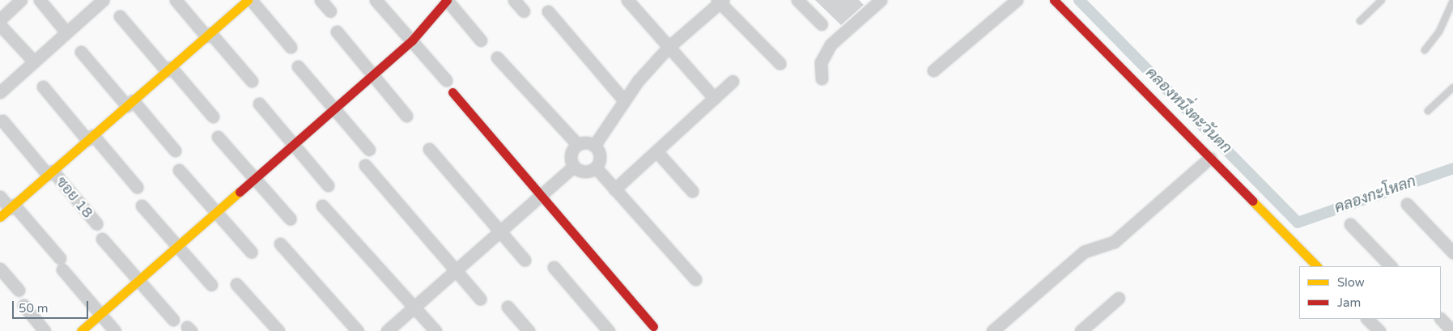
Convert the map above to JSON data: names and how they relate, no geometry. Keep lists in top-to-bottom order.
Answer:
{
  "streets": {
    "street": ["ซอย 18"]
  },
  "water": ["คลองหนึ่งตะวันตก", "คลองกะโหลก"],
  "legend": ["Slow", "Jam"],
  "scale_bar": "50 m"
}
